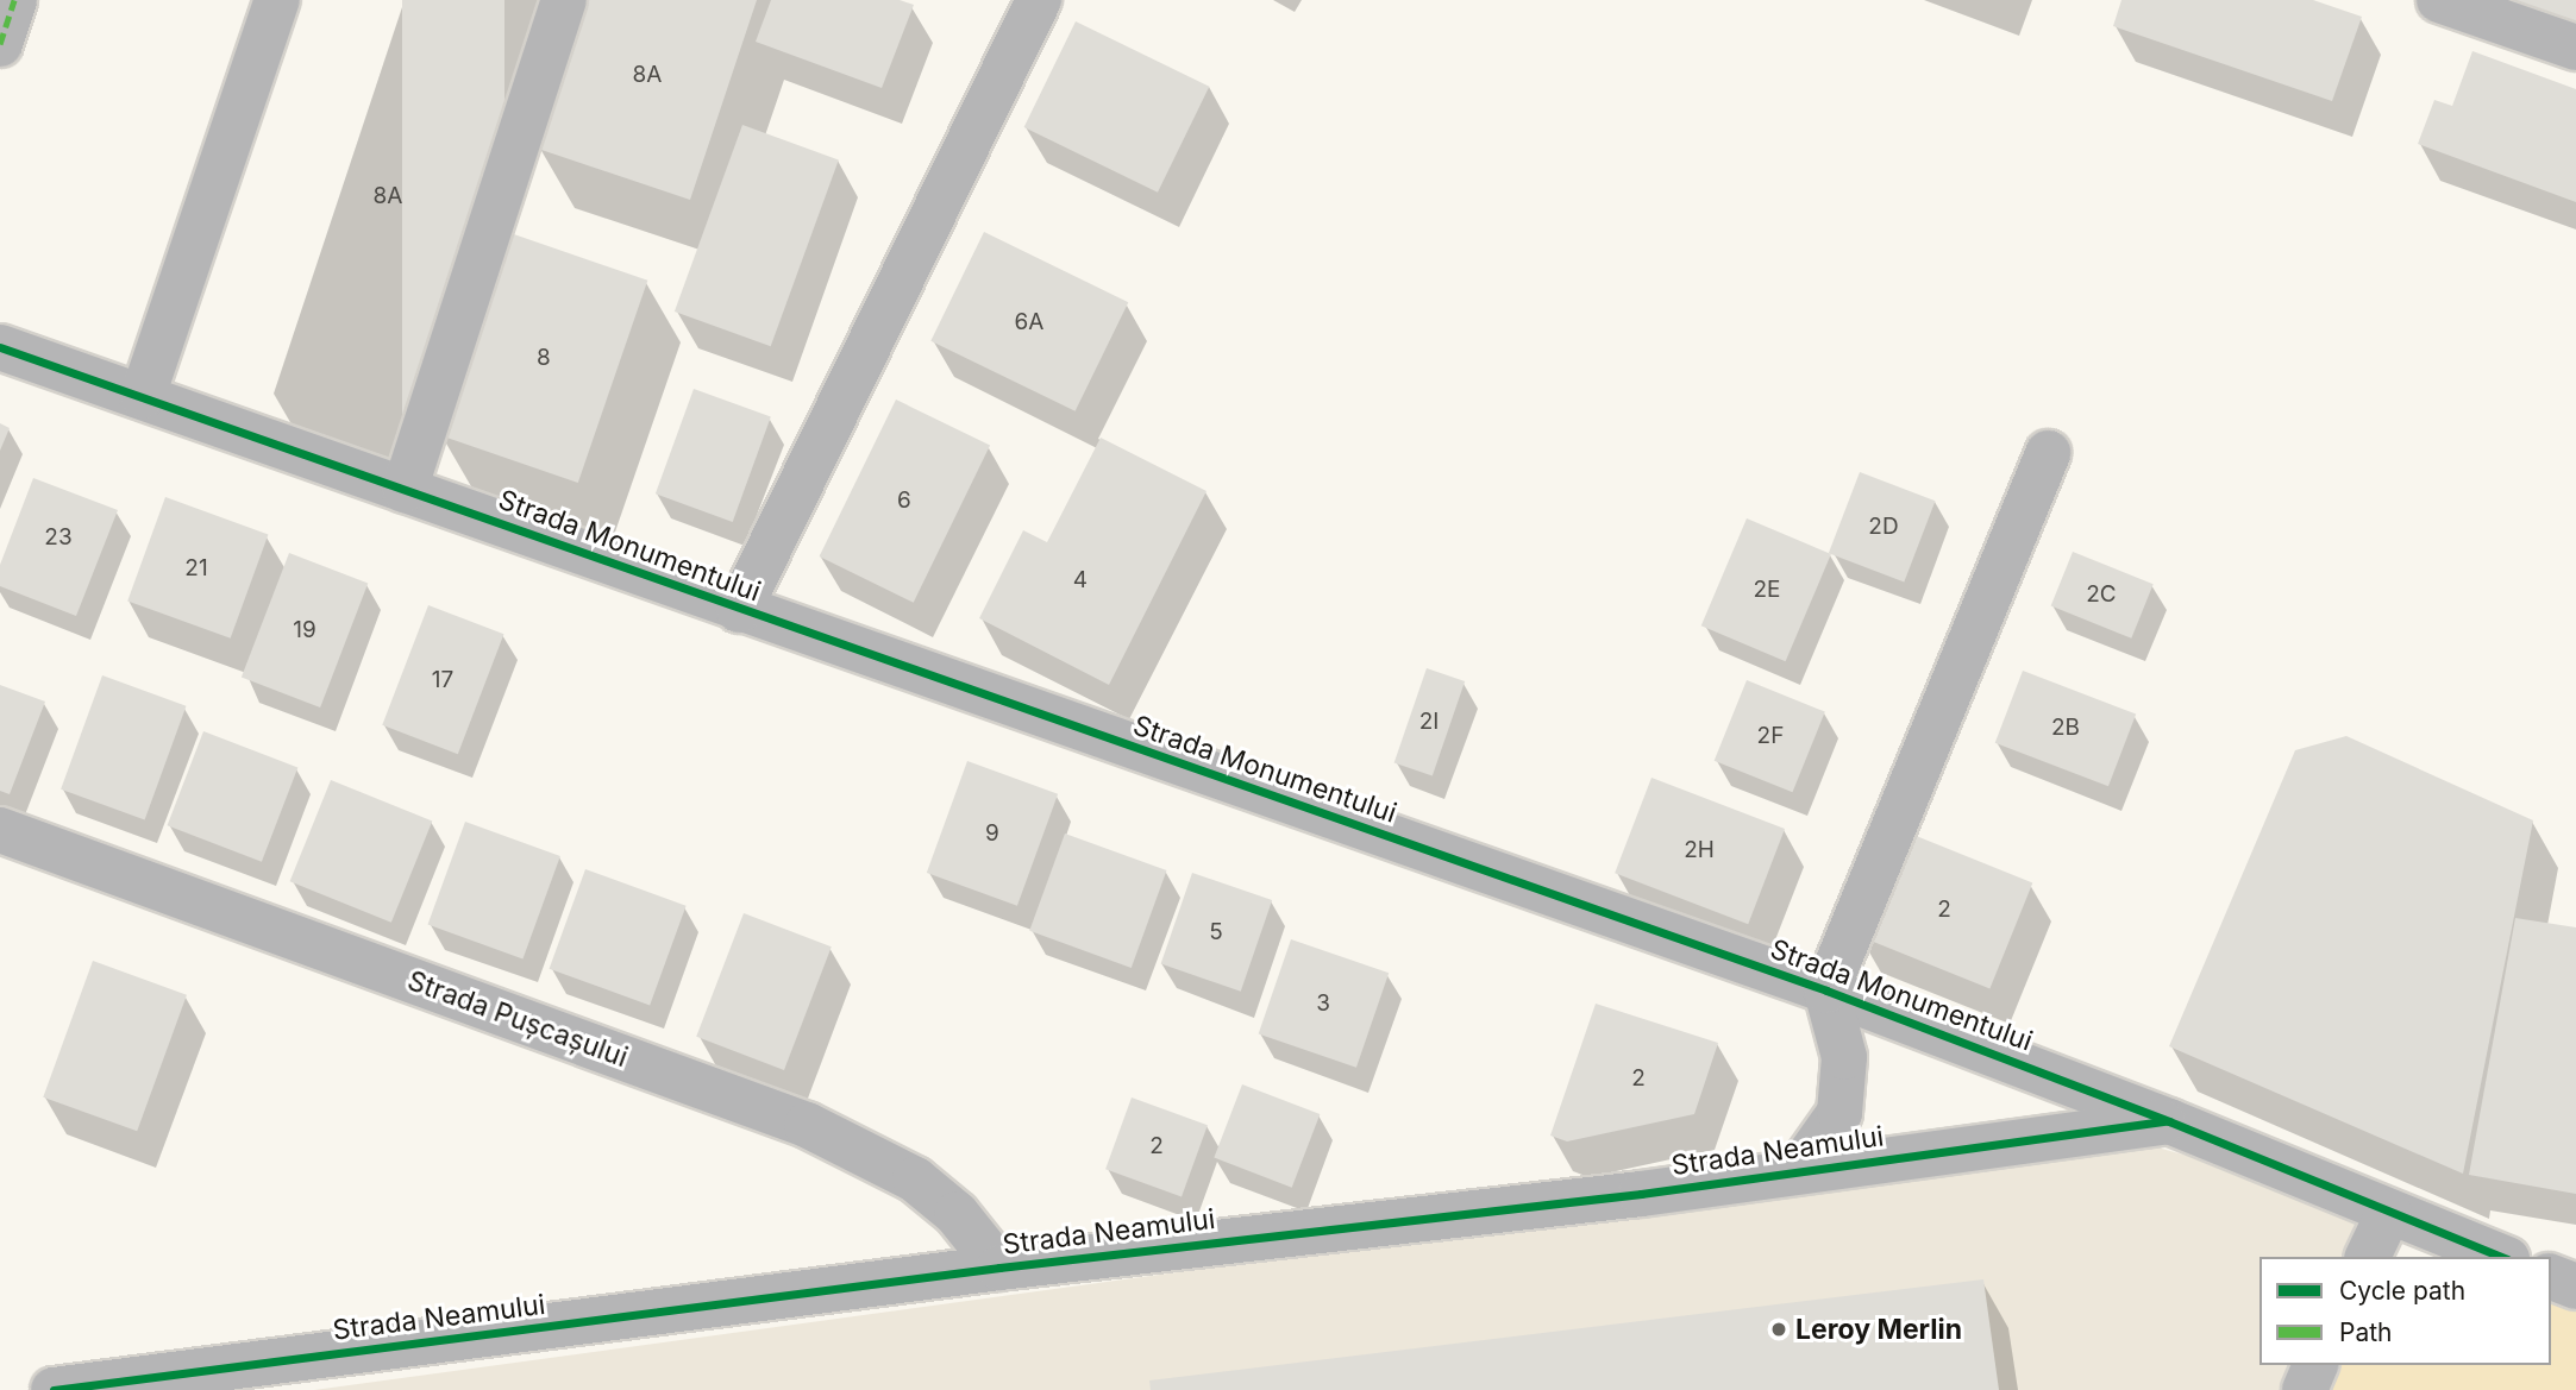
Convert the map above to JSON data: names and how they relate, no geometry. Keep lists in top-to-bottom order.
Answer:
{
  "streets": {
    "street": ["Strada Monumentului", "Strada Pușcașului", "Strada Neamului"]
  },
  "crossings": [
    ["Strada Monumentului", "Strada Neamului"],
    ["Strada Pușcașului", "Strada Neamului"]
  ],
  "places": ["Leroy Merlin"],
  "house_numbers": [
    "8A",
    "8A",
    "6A",
    "8",
    "6",
    "2D",
    "23",
    "21",
    "4",
    "2E",
    "2C",
    "19",
    "17",
    "2I",
    "2B",
    "2F",
    "9",
    "2H",
    "2",
    "5",
    "3",
    "2",
    "2"
  ],
  "legend": ["Cycle path", "Path"]
}
